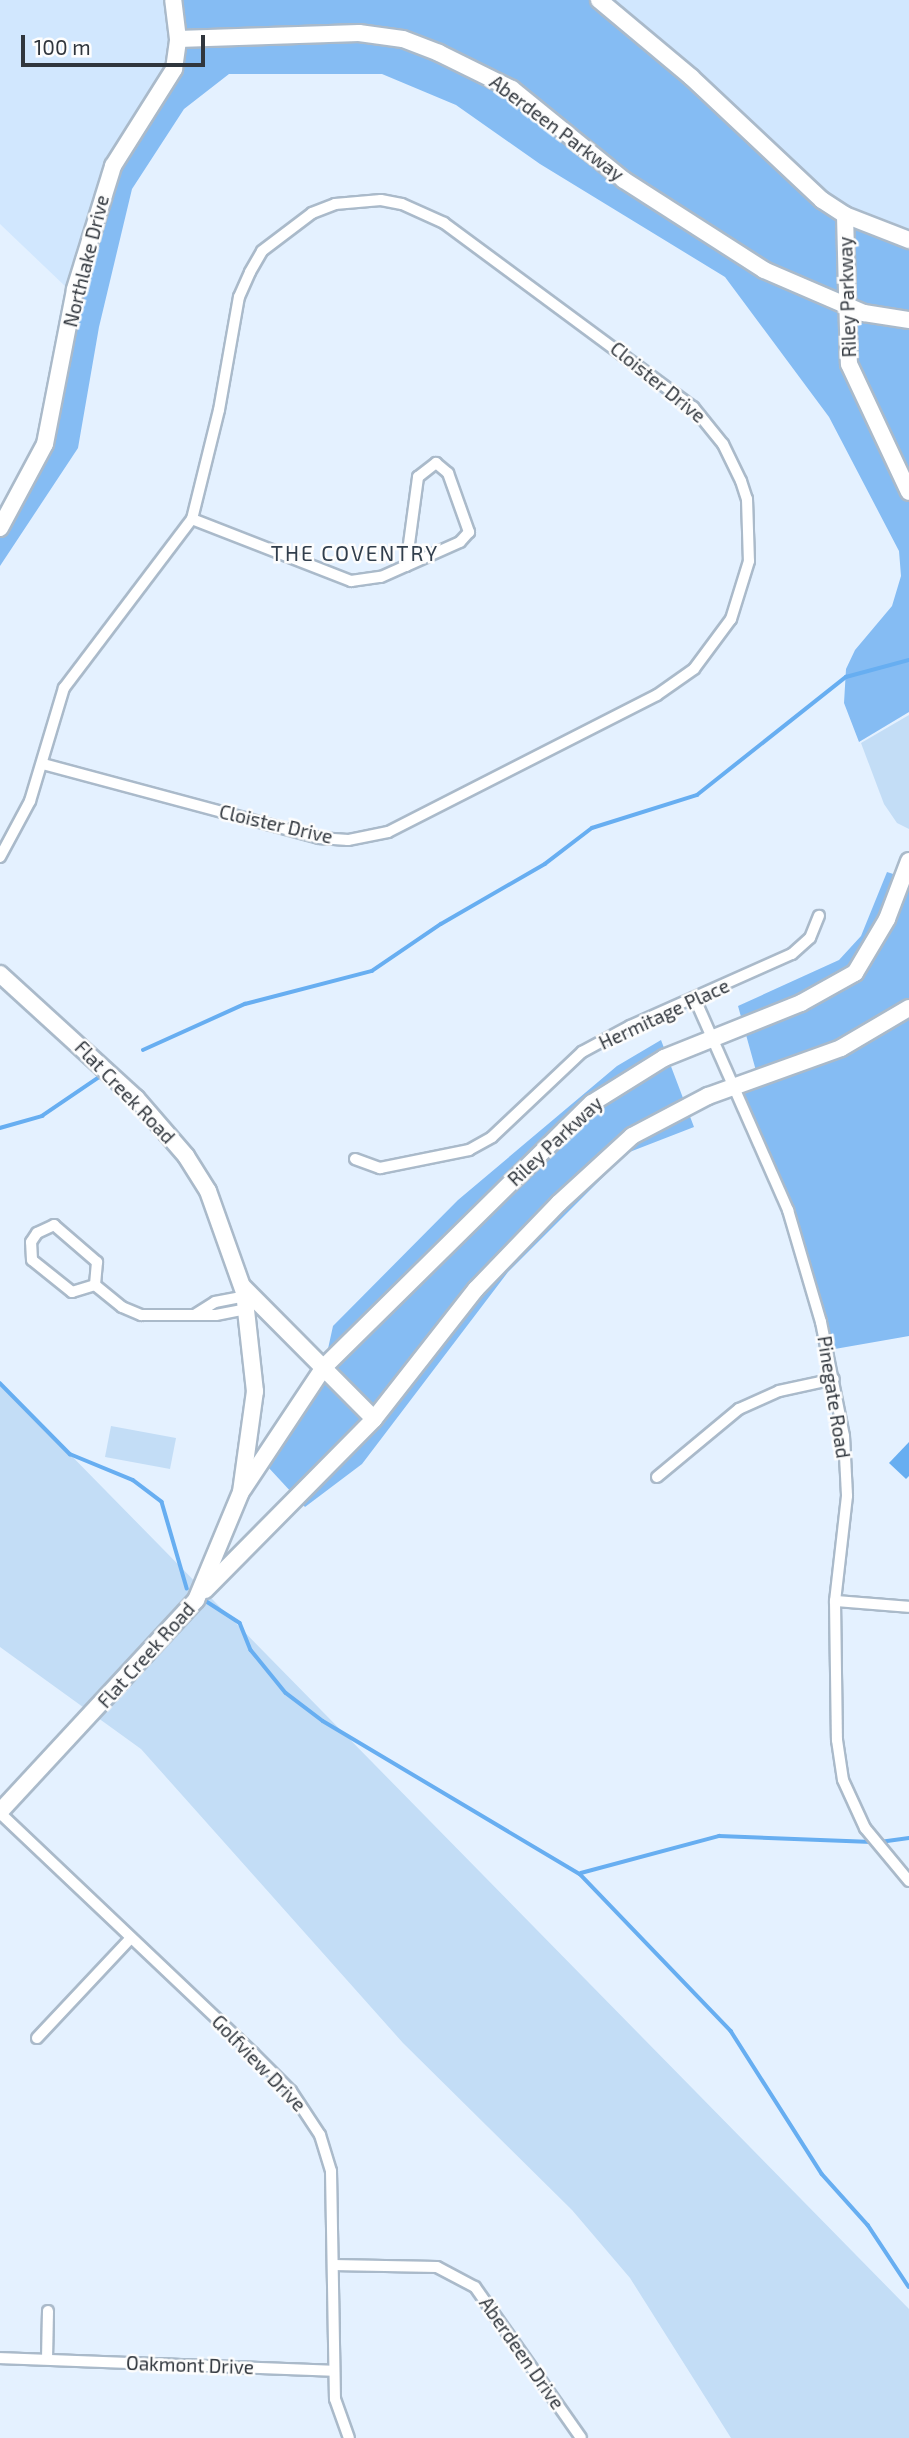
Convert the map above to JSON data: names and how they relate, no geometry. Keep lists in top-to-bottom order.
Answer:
{
  "streets": {
    "street": [
      "Aberdeen Parkway",
      "Northlake Drive",
      "Riley Parkway",
      "Cloister Drive",
      "Hermitage Place",
      "Flat Creek Road",
      "Pinegate Road",
      "Golfview Drive",
      "Aberdeen Drive",
      "Oakmont Drive"
    ]
  },
  "crossings": [
    ["Aberdeen Parkway", "Northlake Drive"],
    ["Aberdeen Parkway", "Riley Parkway"],
    ["Riley Parkway", "Flat Creek Road"],
    ["Riley Parkway", "Pinegate Road"],
    ["Hermitage Place", "Pinegate Road"],
    ["Flat Creek Road", "Golfview Drive"],
    ["Golfview Drive", "Aberdeen Drive"],
    ["Golfview Drive", "Oakmont Drive"]
  ],
  "districts": ["THE COVENTRY"],
  "scale_bar": "100 m"
}
